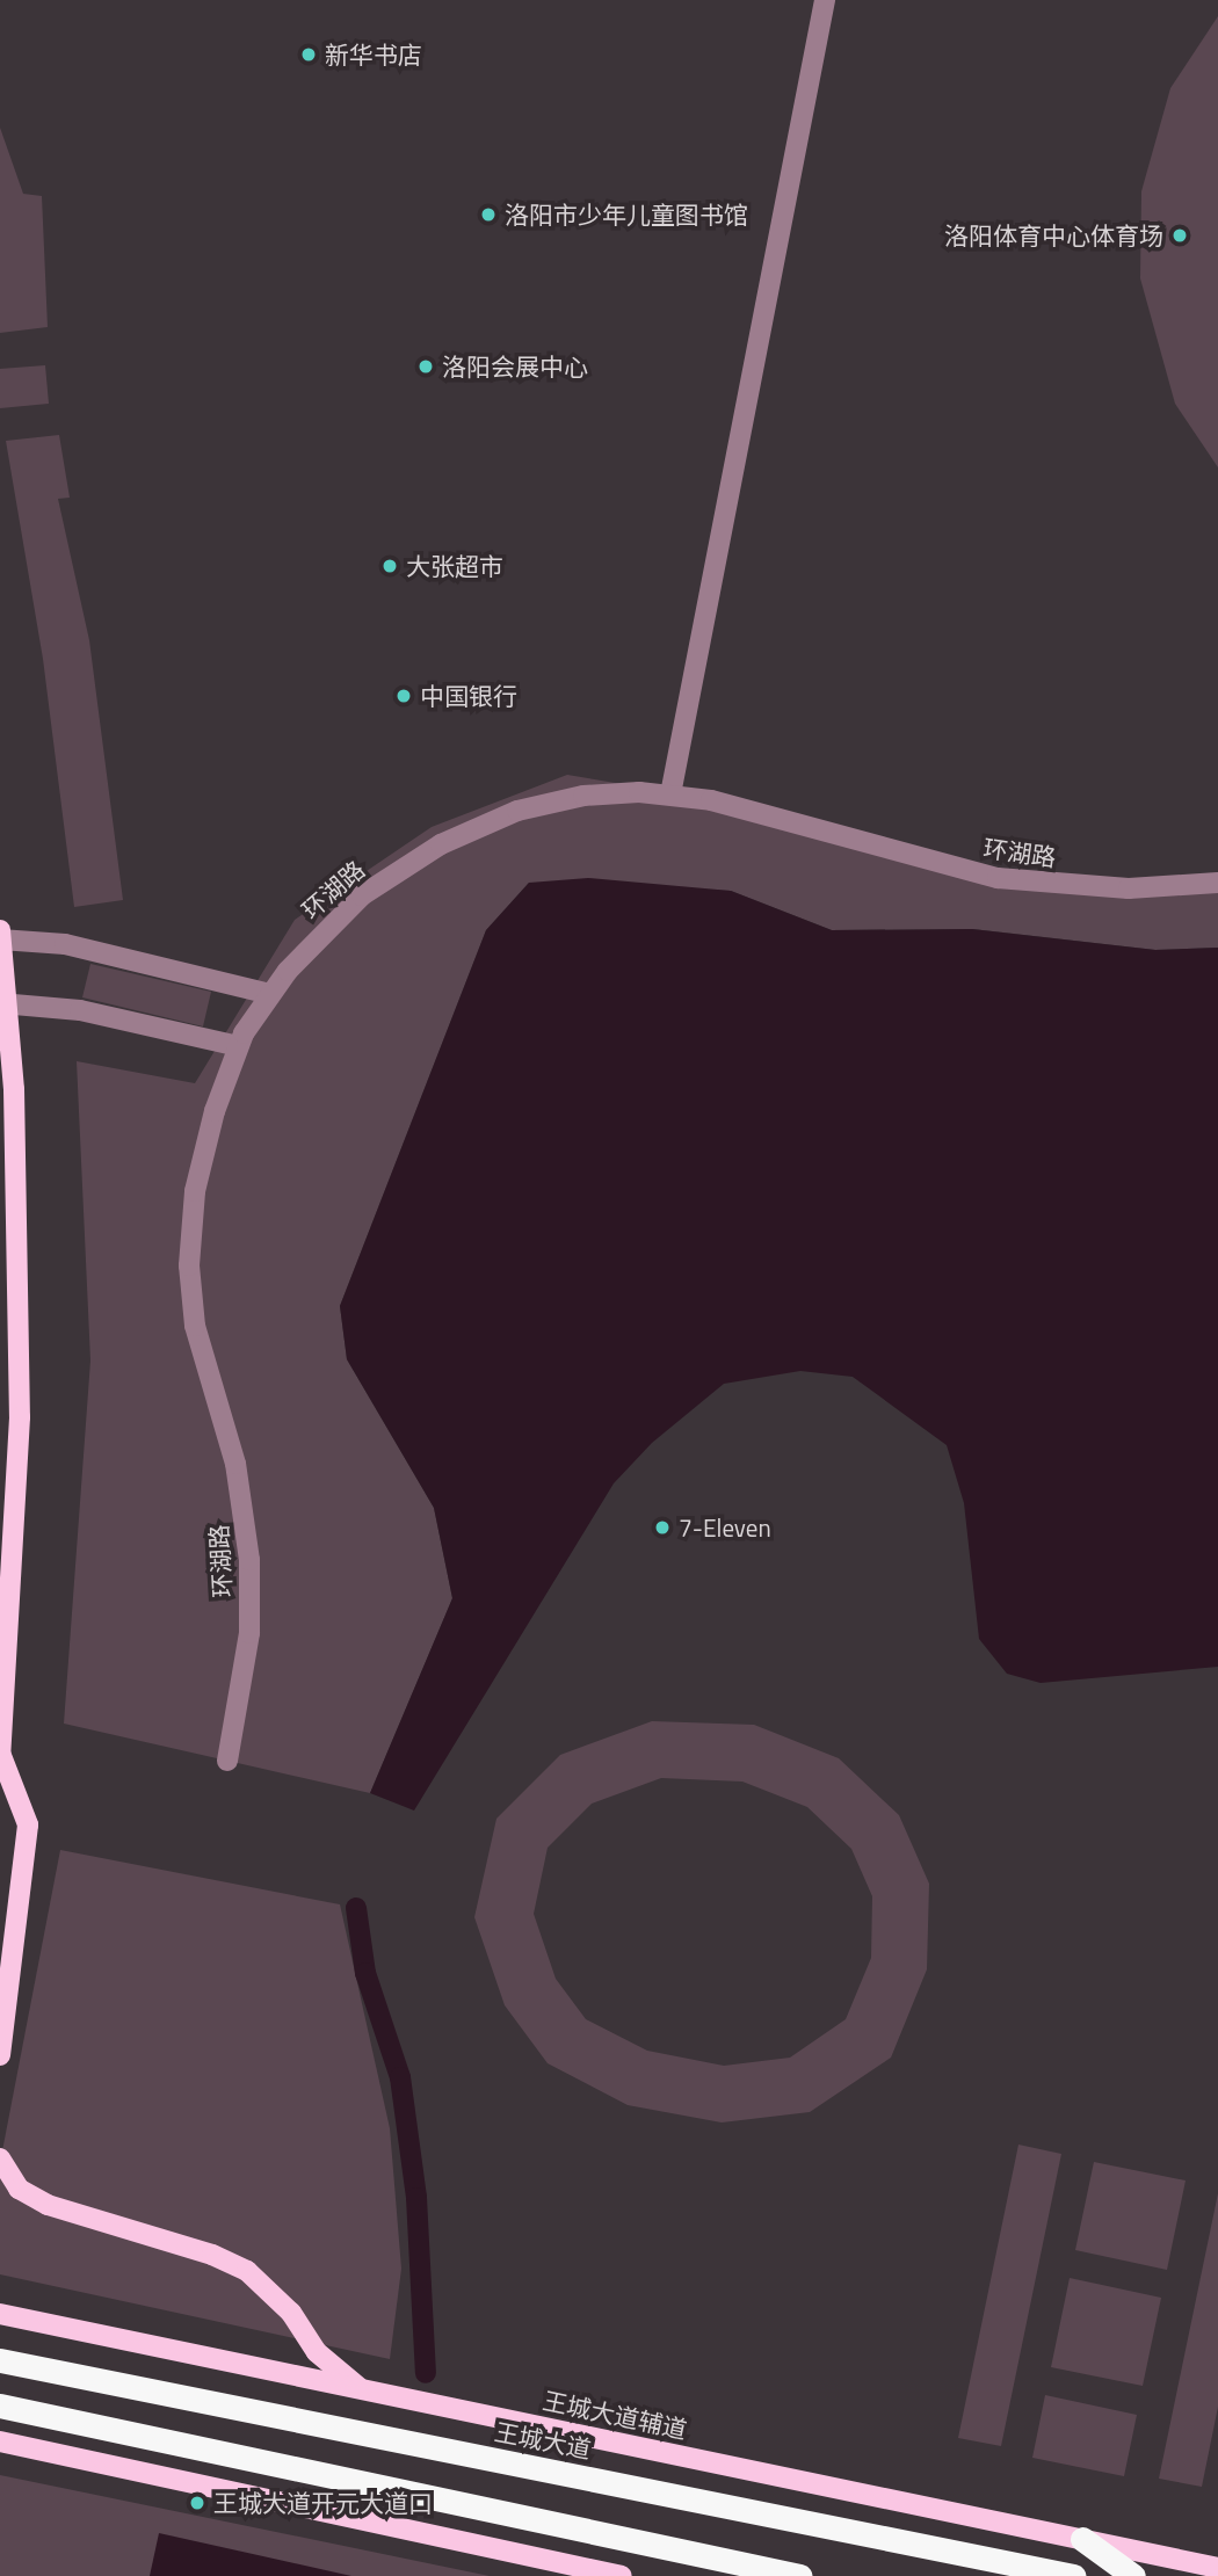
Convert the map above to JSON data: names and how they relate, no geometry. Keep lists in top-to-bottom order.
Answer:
{
  "streets": {
    "highway": ["王城大道"],
    "main road": ["王城大道辅道"],
    "street": ["环湖路"]
  },
  "places": [
    "新华书店",
    "洛阳市少年儿童图书馆",
    "洛阳体育中心体育场",
    "洛阳会展中心",
    "大张超市",
    "中国银行",
    "7-Eleven",
    "王城大道开元大道口"
  ]
}
